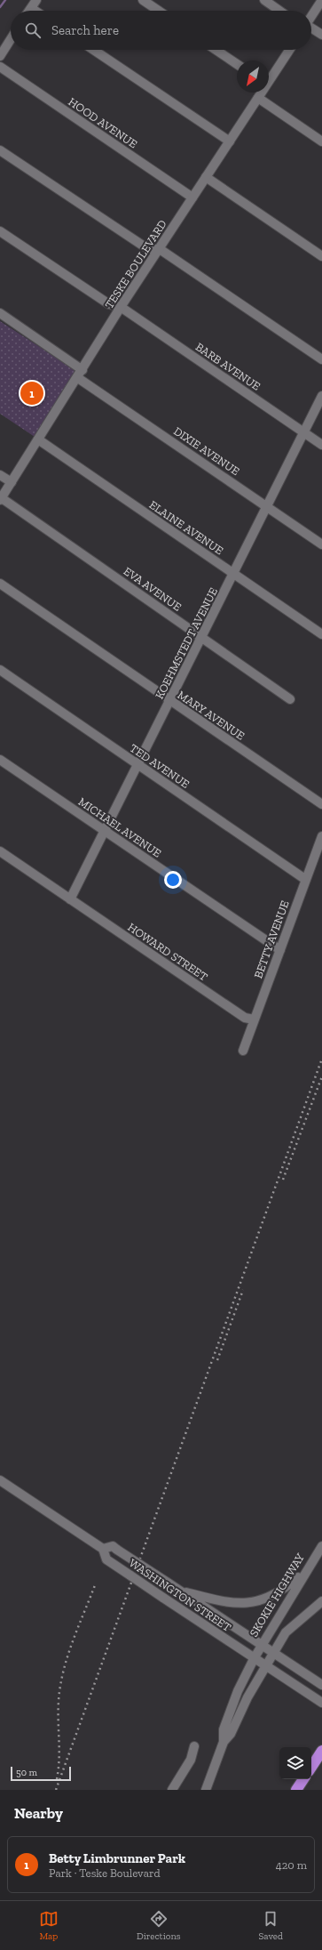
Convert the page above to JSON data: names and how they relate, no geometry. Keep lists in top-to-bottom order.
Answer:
{
  "streets": {
    "street": [
      "HOOD AVENUE",
      "TESKE BOULEVARD",
      "BARB AVENUE",
      "DIXIE AVENUE",
      "ELAINE AVENUE",
      "EVA AVENUE",
      "KOEHMSTEDT AVENUE",
      "MARY AVENUE",
      "TED AVENUE",
      "MICHAEL AVENUE",
      "BETTY AVENUE",
      "HOWARD STREET",
      "WASHINGTON STREET",
      "SKOKIE HIGHWAY"
    ]
  },
  "crossings": [
    ["HOOD AVENUE", "TESKE BOULEVARD"],
    ["TESKE BOULEVARD", "BARB AVENUE"],
    ["TESKE BOULEVARD", "DIXIE AVENUE"],
    ["TESKE BOULEVARD", "ELAINE AVENUE"],
    ["TESKE BOULEVARD", "EVA AVENUE"],
    ["BARB AVENUE", "KOEHMSTEDT AVENUE"],
    ["DIXIE AVENUE", "KOEHMSTEDT AVENUE"],
    ["ELAINE AVENUE", "KOEHMSTEDT AVENUE"],
    ["EVA AVENUE", "KOEHMSTEDT AVENUE"],
    ["KOEHMSTEDT AVENUE", "MARY AVENUE"],
    ["KOEHMSTEDT AVENUE", "TED AVENUE"],
    ["KOEHMSTEDT AVENUE", "MICHAEL AVENUE"],
    ["KOEHMSTEDT AVENUE", "HOWARD STREET"],
    ["TED AVENUE", "BETTY AVENUE"],
    ["MICHAEL AVENUE", "BETTY AVENUE"],
    ["BETTY AVENUE", "HOWARD STREET"],
    ["WASHINGTON STREET", "SKOKIE HIGHWAY"]
  ],
  "scale_bar": "50 m",
  "north": "bottom left",
  "page": {
    "search": "Search here",
    "pins": "1",
    "scale": "50 m",
    "heading": "Nearby",
    "list": [
      {
        "mark": "1",
        "name": "Betty Limbrunner Park",
        "note": "Park · Teske Boulevard",
        "value": "420 m"
      }
    ],
    "nav": ["Map", "Directions", "Saved"]
  }
}
